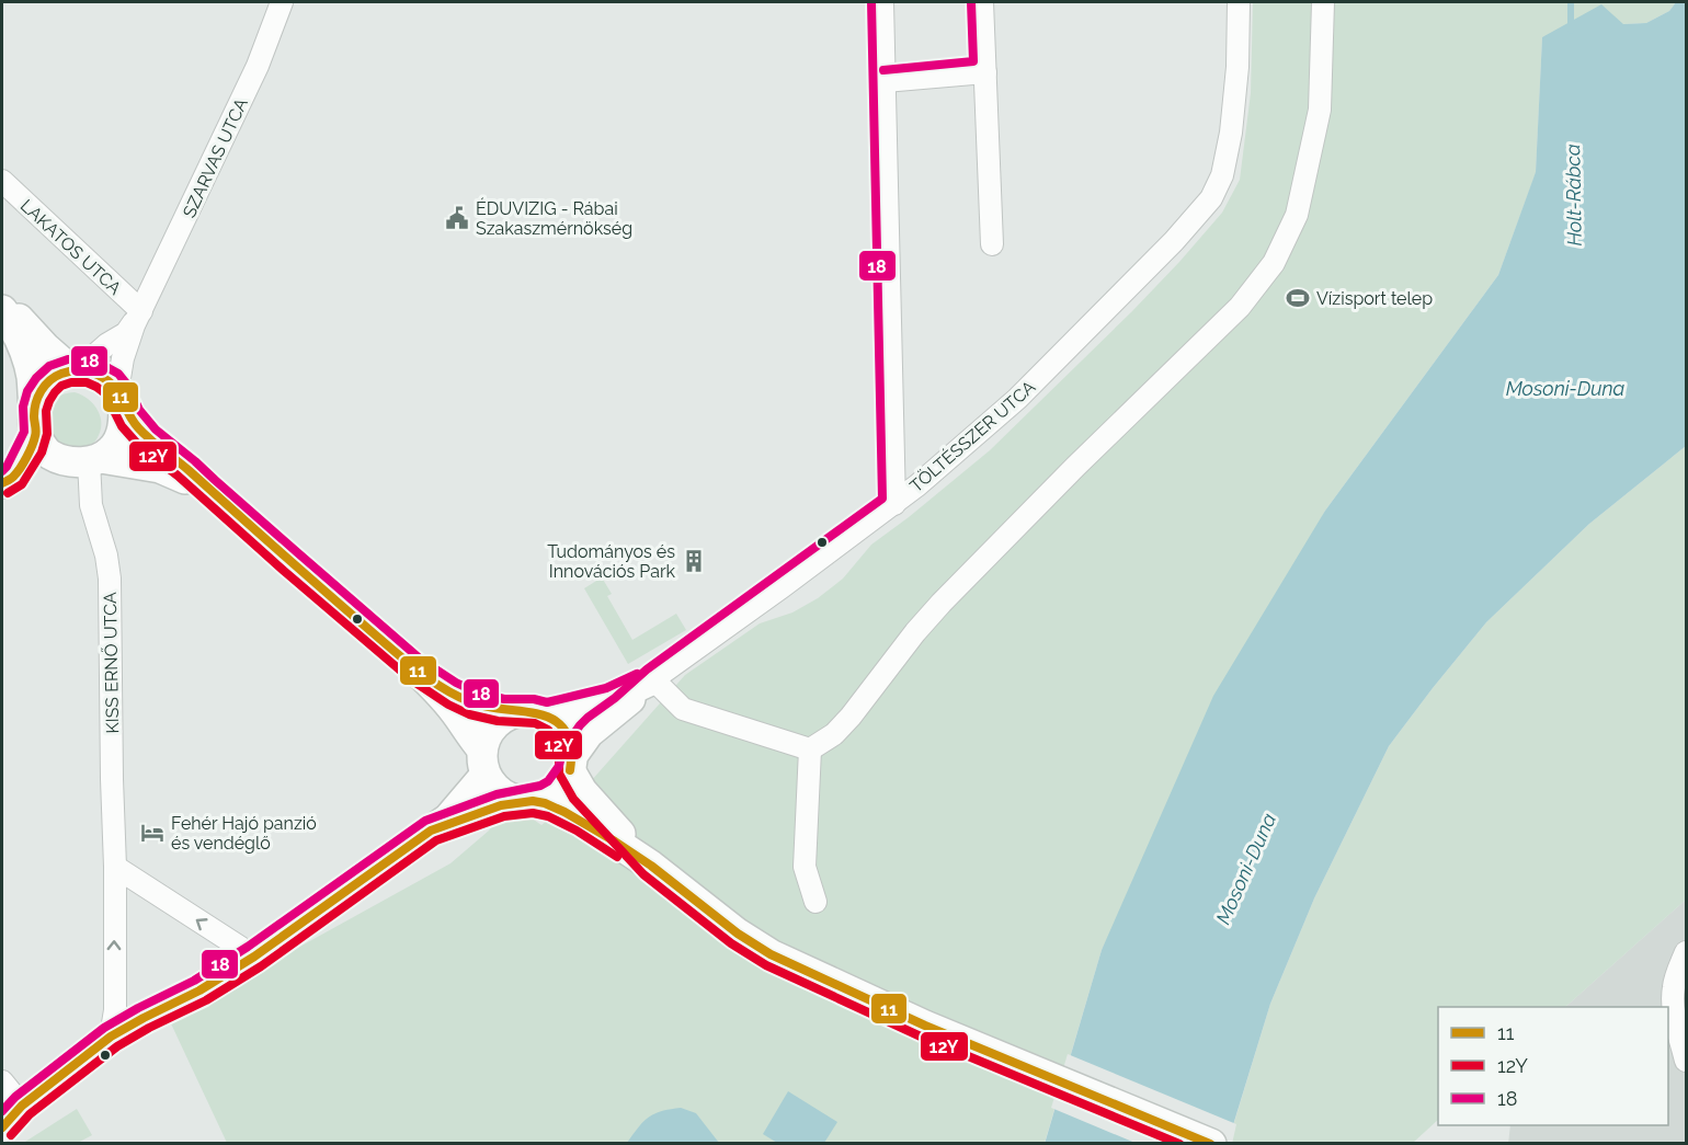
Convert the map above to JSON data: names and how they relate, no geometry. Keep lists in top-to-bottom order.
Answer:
{
  "streets": {
    "street": [
      "SZARVAS UTCA",
      "LAKATOS UTCA",
      "TÖLTÉSSZER UTCA",
      "KISS ERNŐ UTCA"
    ]
  },
  "crossings": [
    ["SZARVAS UTCA", "LAKATOS UTCA"],
    ["SZARVAS UTCA", "KISS ERNŐ UTCA"]
  ],
  "water": ["Holt-Rábca", "Mosoni-Duna"],
  "places": {
    "public building": ["ÉDUVIZIG - Rábai Szakaszmérnökség"],
    "sports": ["Vízisport telep"],
    "building": ["Tudományos és Innovációs Park"],
    "hotel": ["Fehér Hajó panzió és vendéglő"]
  },
  "lines": ["transit line 18", "transit line 11", "transit line 12Y"],
  "legend": ["11", "12Y", "18"]
}
